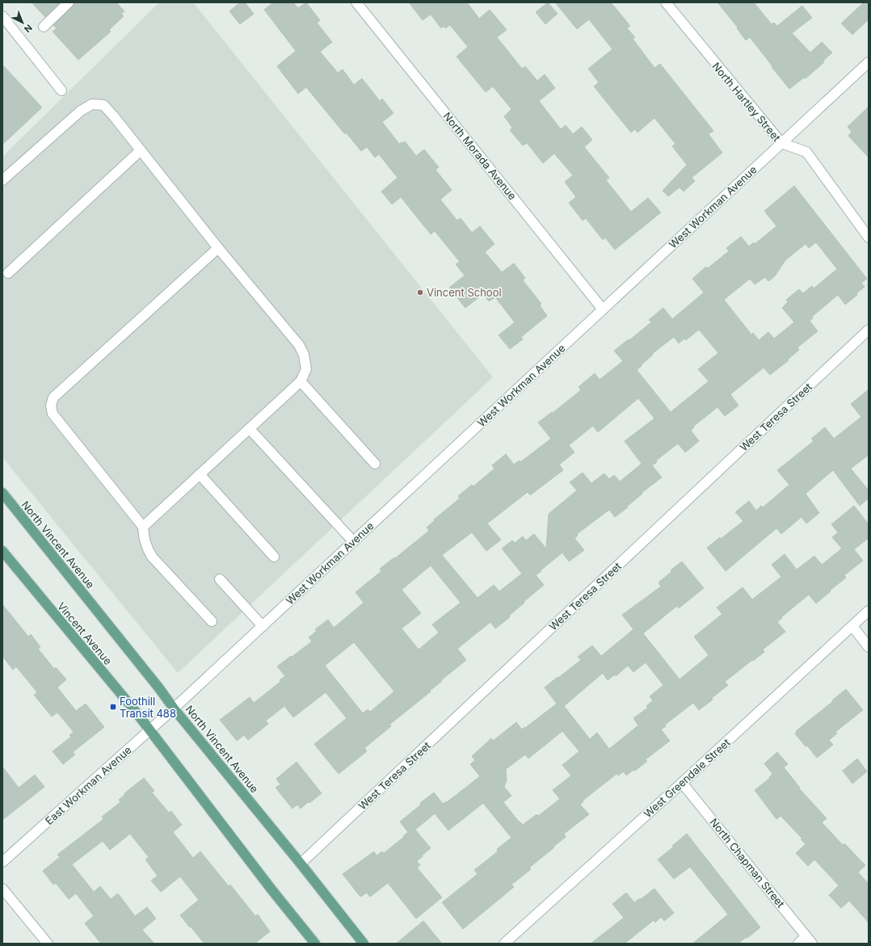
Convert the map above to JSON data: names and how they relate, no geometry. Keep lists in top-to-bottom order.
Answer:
{
  "streets": {
    "main road": ["North Vincent Avenue", "Vincent Avenue"],
    "street": [
      "North Hartley Street",
      "North Morada Avenue",
      "West Workman Avenue",
      "West Teresa Street",
      "West Greendale Street",
      "East Workman Avenue",
      "North Chapman Street"
    ]
  },
  "crossings": [
    ["North Hartley Street", "West Workman Avenue"],
    ["North Morada Avenue", "West Workman Avenue"],
    ["West Workman Avenue", "North Vincent Avenue"],
    ["West Workman Avenue", "East Workman Avenue"],
    ["West Teresa Street", "North Vincent Avenue"],
    ["North Vincent Avenue", "East Workman Avenue"],
    ["Vincent Avenue", "East Workman Avenue"],
    ["West Greendale Street", "North Chapman Street"]
  ],
  "places": {
    "other": ["Vincent School"],
    "transit": ["Foothill Transit 488"]
  },
  "north": "bottom right"
}
